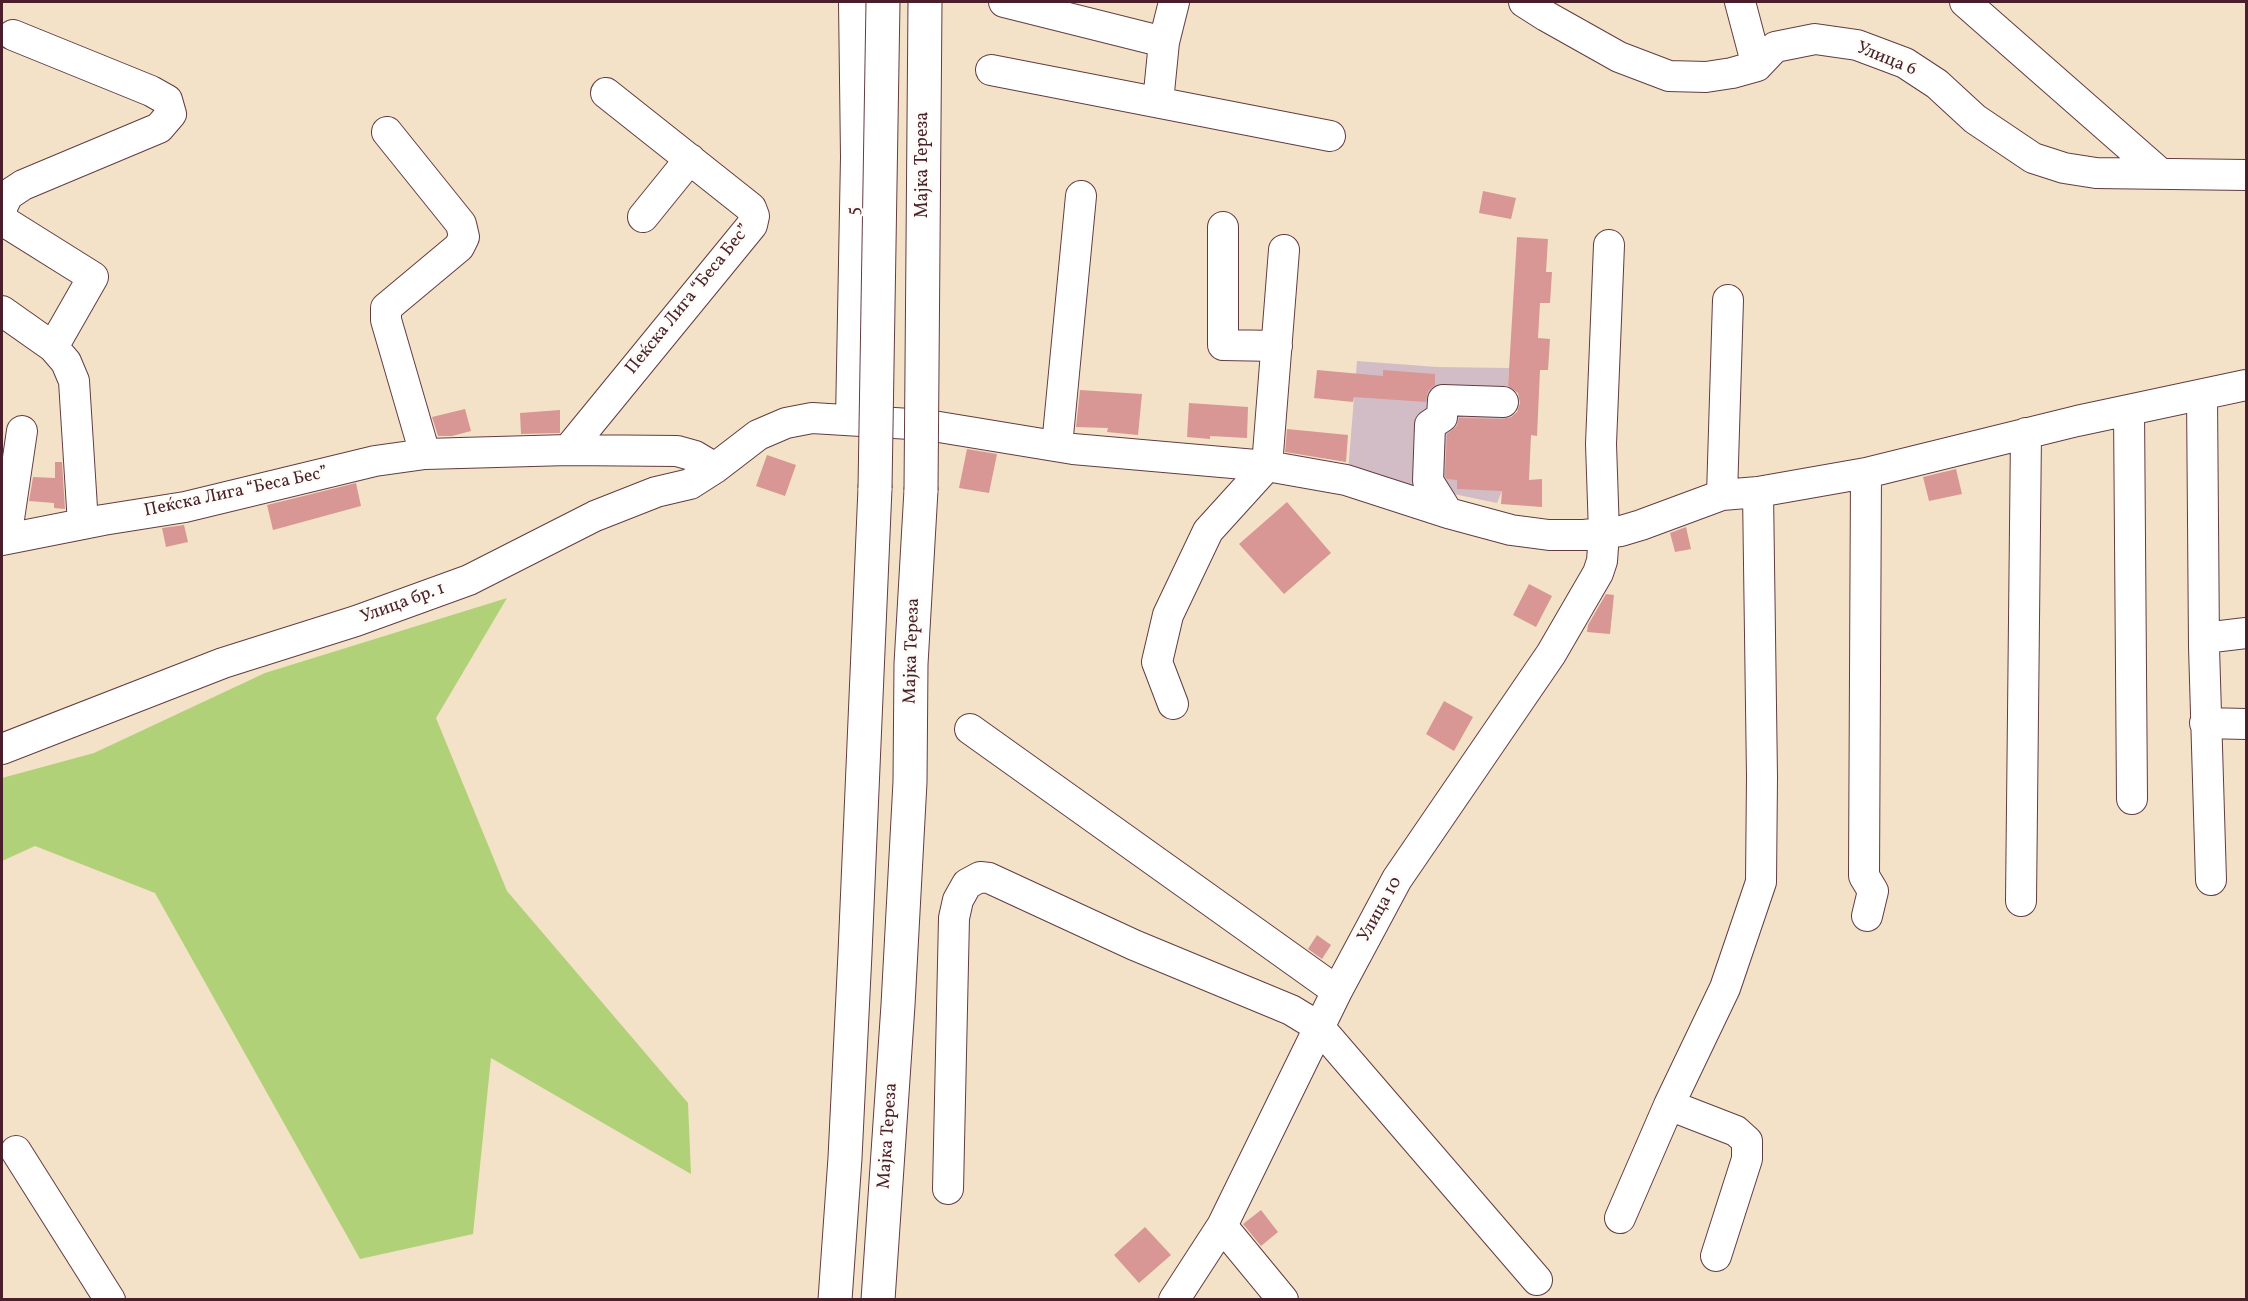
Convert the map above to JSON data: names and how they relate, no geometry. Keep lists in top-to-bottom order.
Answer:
{
  "streets": {
    "highway": ["Мајка Тереза"],
    "street": [
      "Улица 6",
      "5",
      "Пеќска Лига “Беса Бес”",
      "Улица бр. 1",
      "Улица 10"
    ]
  },
  "crossings": [
    ["5", "Улица бр. 1"],
    ["Пеќска Лига “Беса Бес”", "Улица бр. 1"],
    ["Улица бр. 1", "Улица 10"]
  ]
}
